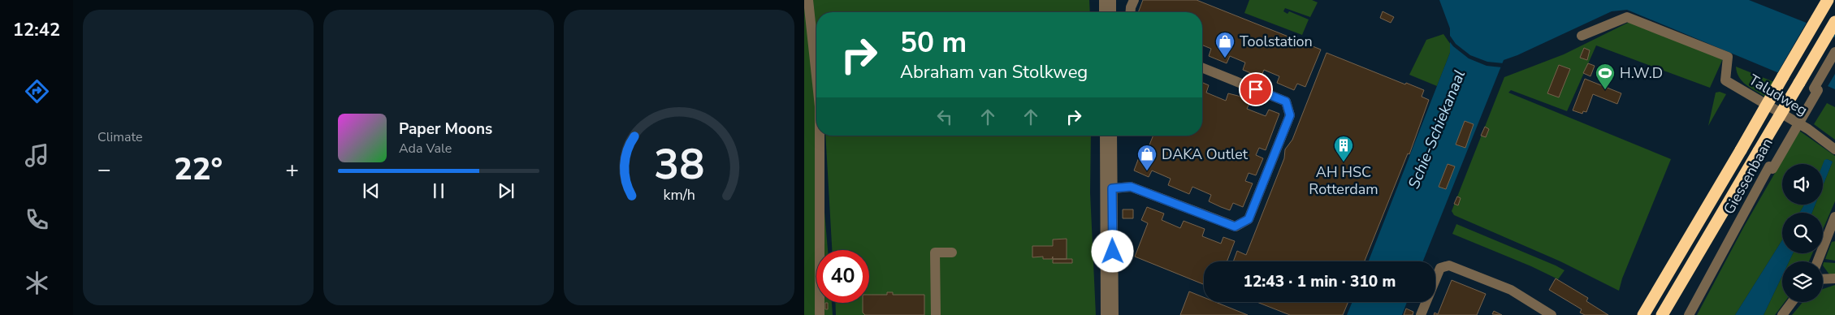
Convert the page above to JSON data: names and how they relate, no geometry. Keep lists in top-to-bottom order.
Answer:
{
  "streets": {
    "street": ["Taludweg", "Giessenbaan"]
  },
  "water": ["Schie-Schiekanaal"],
  "places": {
    "shop": ["Toolstation", "DAKA Outlet"],
    "sports": ["H.W.D"],
    "building": ["AH HSC Rotterdam"]
  },
  "page": {
    "tabs": "12:42",
    "tile": "Climate",
    "turn": ["50 m", "Abraham van Stolkweg"],
    "song": ["Paper Moons", "Ada Vale"],
    "heat": ["−", "22°", "+"],
    "limit": "40",
    "trip": "12:43 · 1 min · 310 m",
    "gauge": ["38", "km/h"]
  }
}
